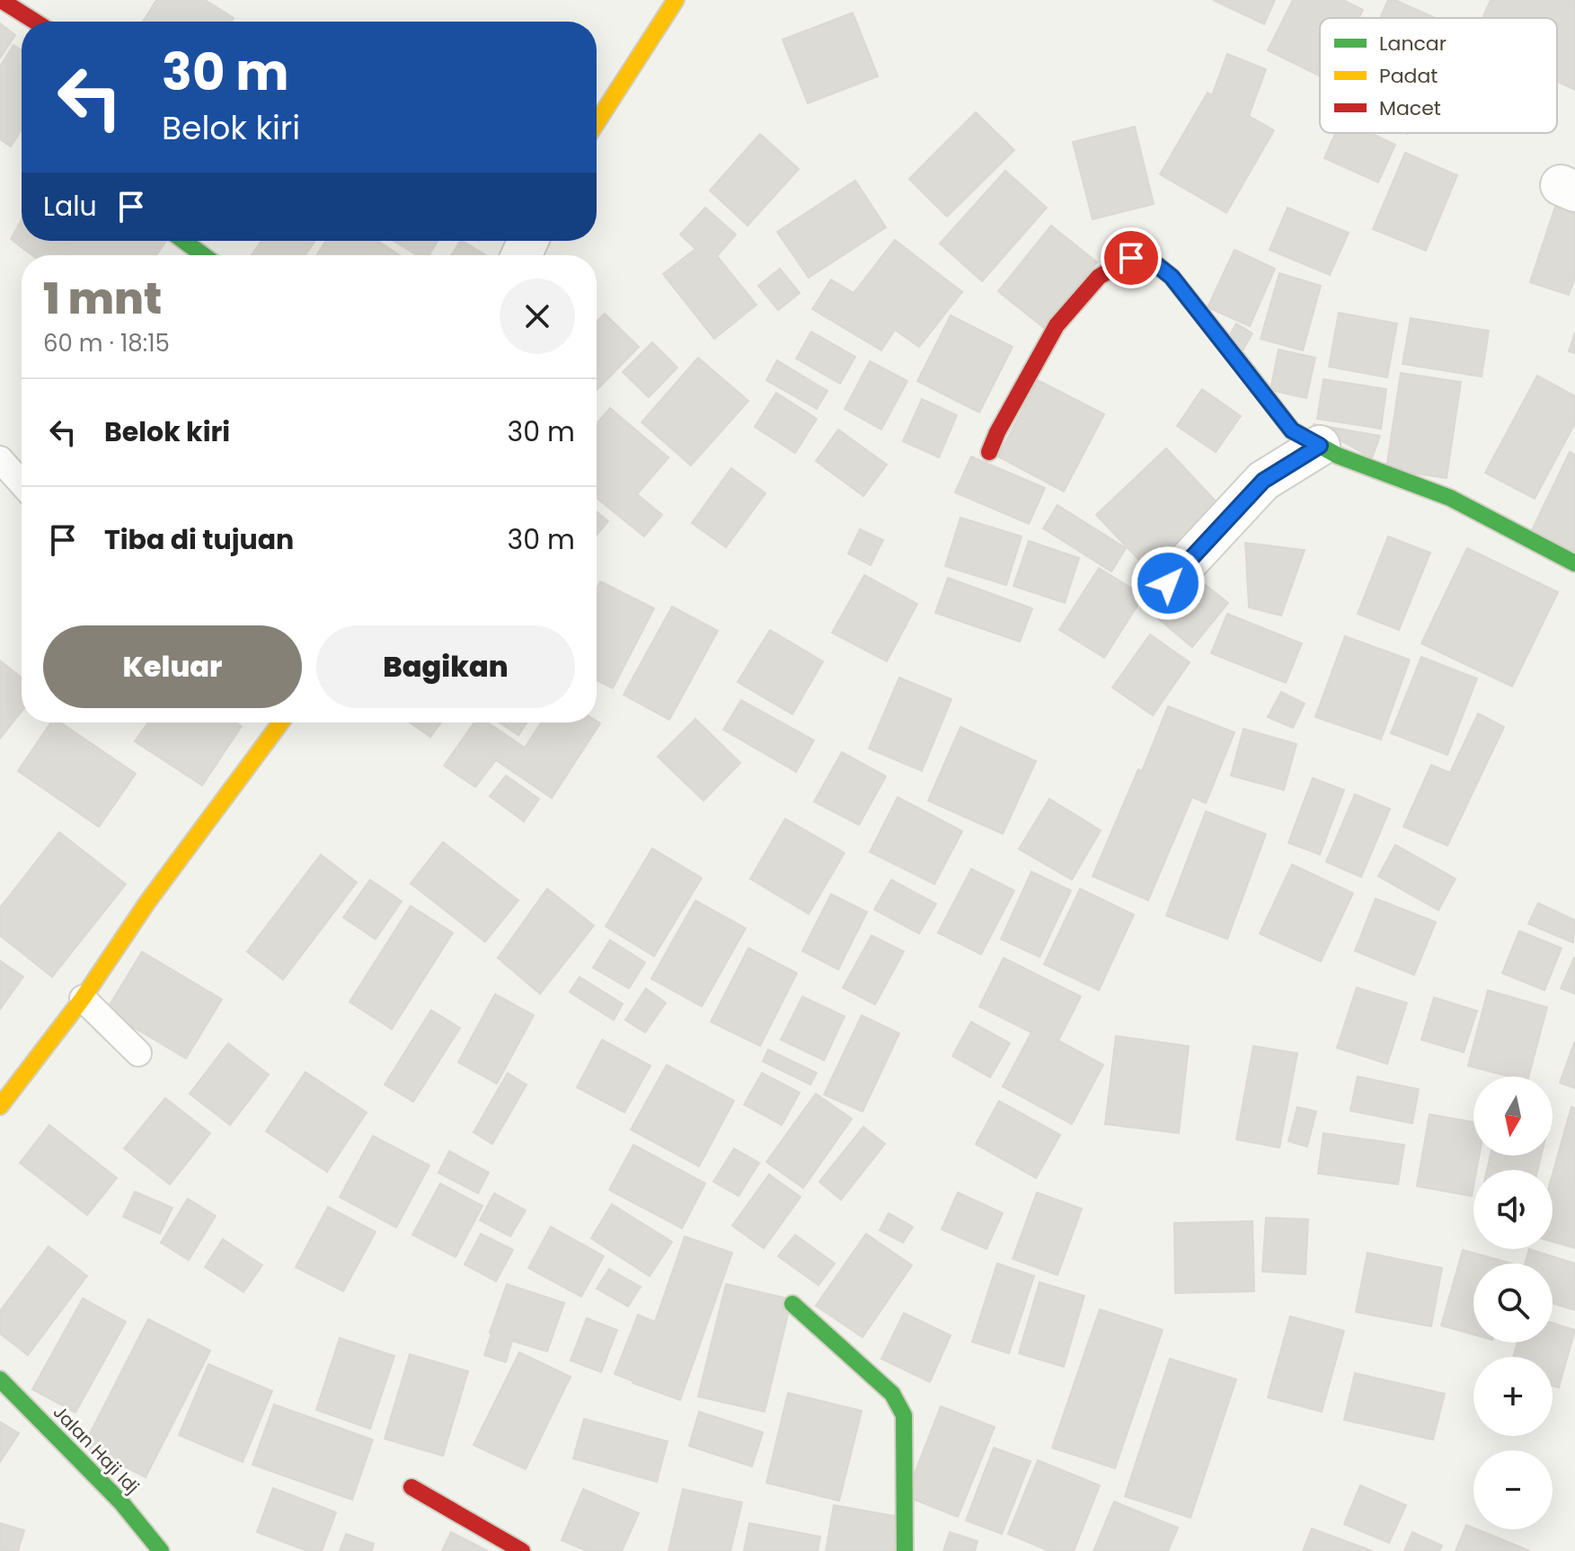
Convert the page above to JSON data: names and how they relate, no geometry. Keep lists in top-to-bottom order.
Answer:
{
  "streets": {
    "street": ["Jalan Haji Idj"]
  },
  "legend": ["Lancar", "Padat", "Macet"],
  "north": "bottom",
  "page": {
    "turn": ["30 m", "Belok kiri"],
    "then": "Lalu",
    "heading": ["1 mnt", "60 m · 18:15"],
    "list": [
      {
        "name": "Belok kiri",
        "value": "30 m"
      },
      {
        "name": "Tiba di tujuan",
        "value": "30 m"
      }
    ],
    "buttons": ["Keluar", "Bagikan"],
    "map_buttons": ["+", "−"]
  }
}
